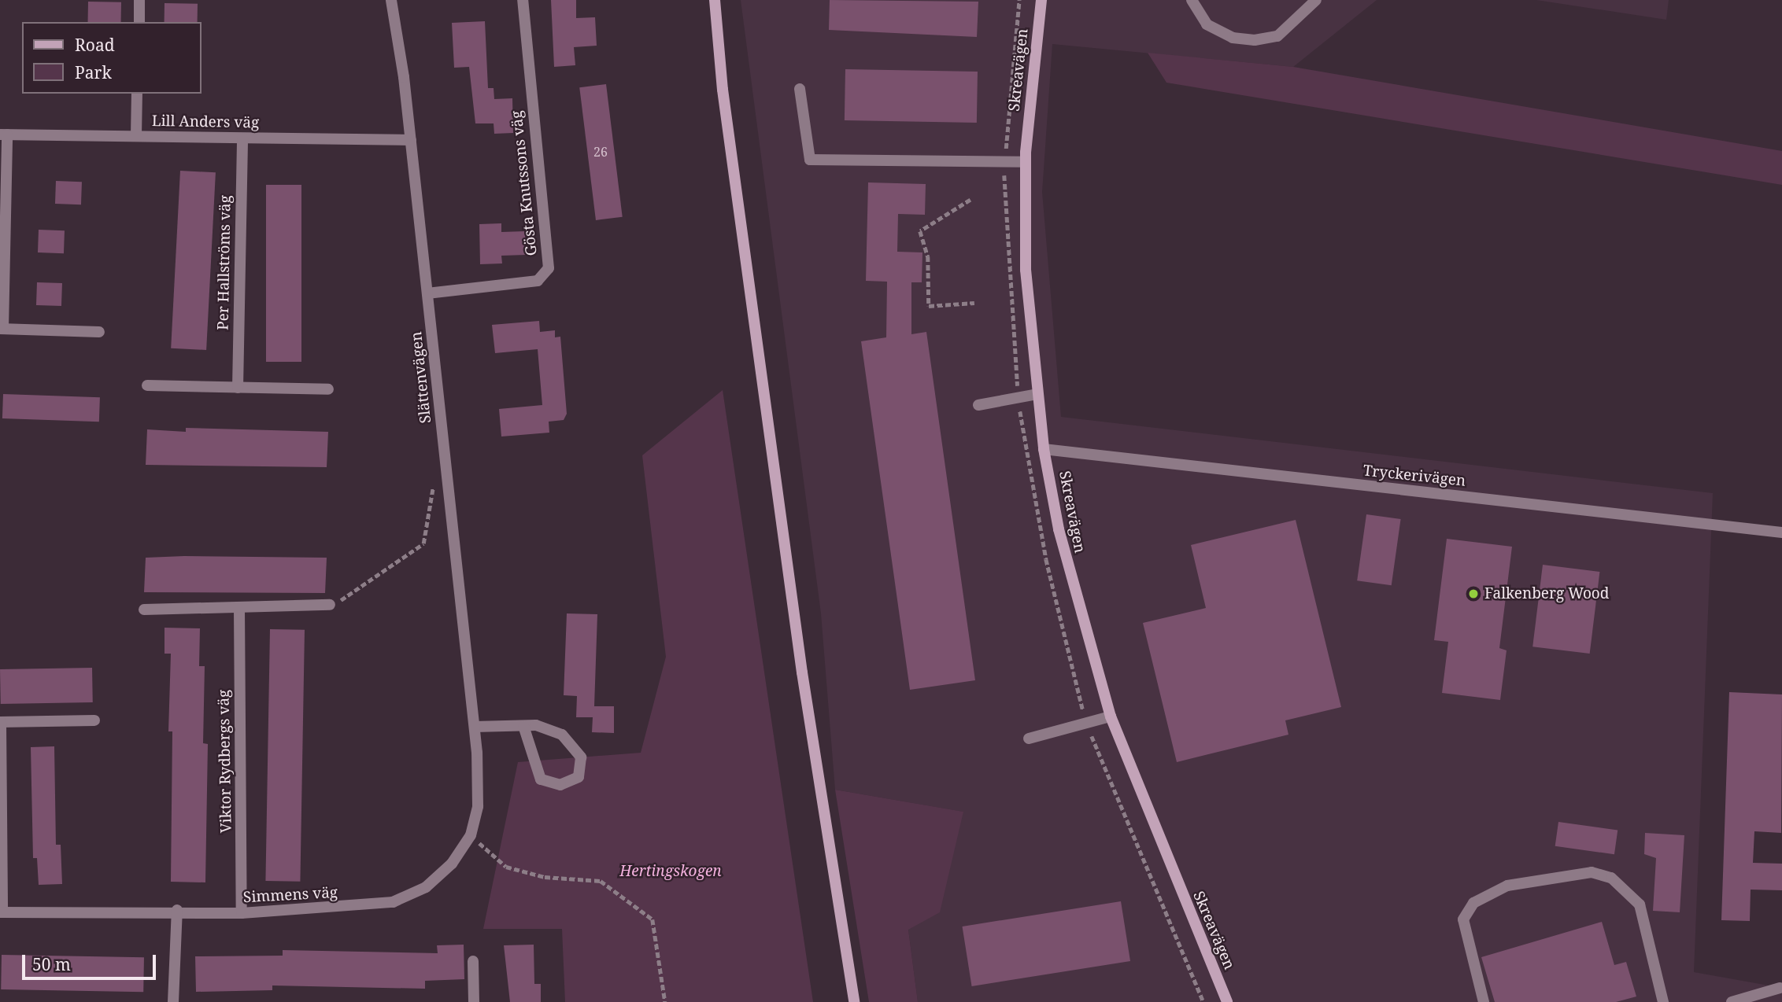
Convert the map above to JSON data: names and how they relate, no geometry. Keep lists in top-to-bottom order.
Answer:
{
  "streets": {
    "street": [
      "Skreavägen",
      "Lill Anders väg",
      "Gösta Knutssons väg",
      "Per Hallströms väg",
      "Slättenvägen",
      "Tryckerivägen",
      "Viktor Rydbergs väg",
      "Simmens väg"
    ]
  },
  "crossings": [
    ["Skreavägen", "Tryckerivägen"],
    ["Lill Anders väg", "Per Hallströms väg"],
    ["Lill Anders väg", "Slättenvägen"],
    ["Gösta Knutssons väg", "Slättenvägen"],
    ["Slättenvägen", "Simmens väg"],
    ["Viktor Rydbergs väg", "Simmens väg"]
  ],
  "parks": ["Hertingskogen"],
  "places": ["Falkenberg Wood"],
  "house_numbers": ["26"],
  "legend": ["Road", "Park"],
  "scale_bar": "50 m"
}
